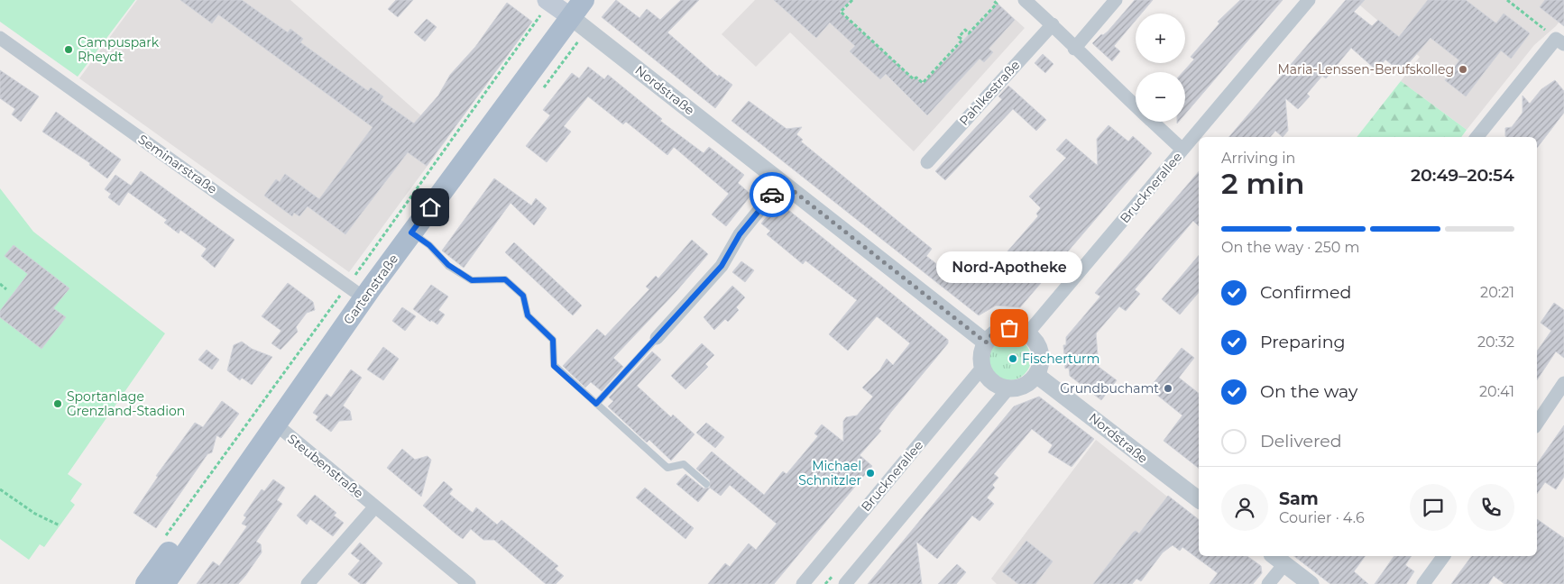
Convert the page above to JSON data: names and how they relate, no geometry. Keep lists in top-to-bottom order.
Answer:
{
  "streets": {
    "main road": ["Gartenstraße"],
    "street": [
      "Nordstraße",
      "Pahlkestraße",
      "Seminarstraße",
      "Brucknerallee",
      "Steubenstraße"
    ]
  },
  "crossings": [
    ["Nordstraße", "Brucknerallee"],
    ["Nordstraße", "Gartenstraße"],
    ["Seminarstraße", "Gartenstraße"],
    ["Gartenstraße", "Steubenstraße"]
  ],
  "places": [
    "Campuspark Rheydt",
    "Maria-Lenssen-Berufskolleg",
    "Nord-Apotheke",
    "Fischerturm",
    "Grundbuchamt",
    "Sportanlage Grenzland-Stadion",
    "Michael Schnitzler"
  ],
  "page": {
    "map_buttons": ["+", "−"],
    "heading": ["2 min", "Arriving in", "20:49–20:54"],
    "panel": ["Sam", "Courier · 4.6"],
    "bar": "On the way · 250 m",
    "bubble": "Nord-Apotheke",
    "list": [
      ["Confirmed", "20:21"],
      ["Preparing", "20:32"],
      ["On the way", "20:41"],
      "Delivered"
    ]
  }
}
